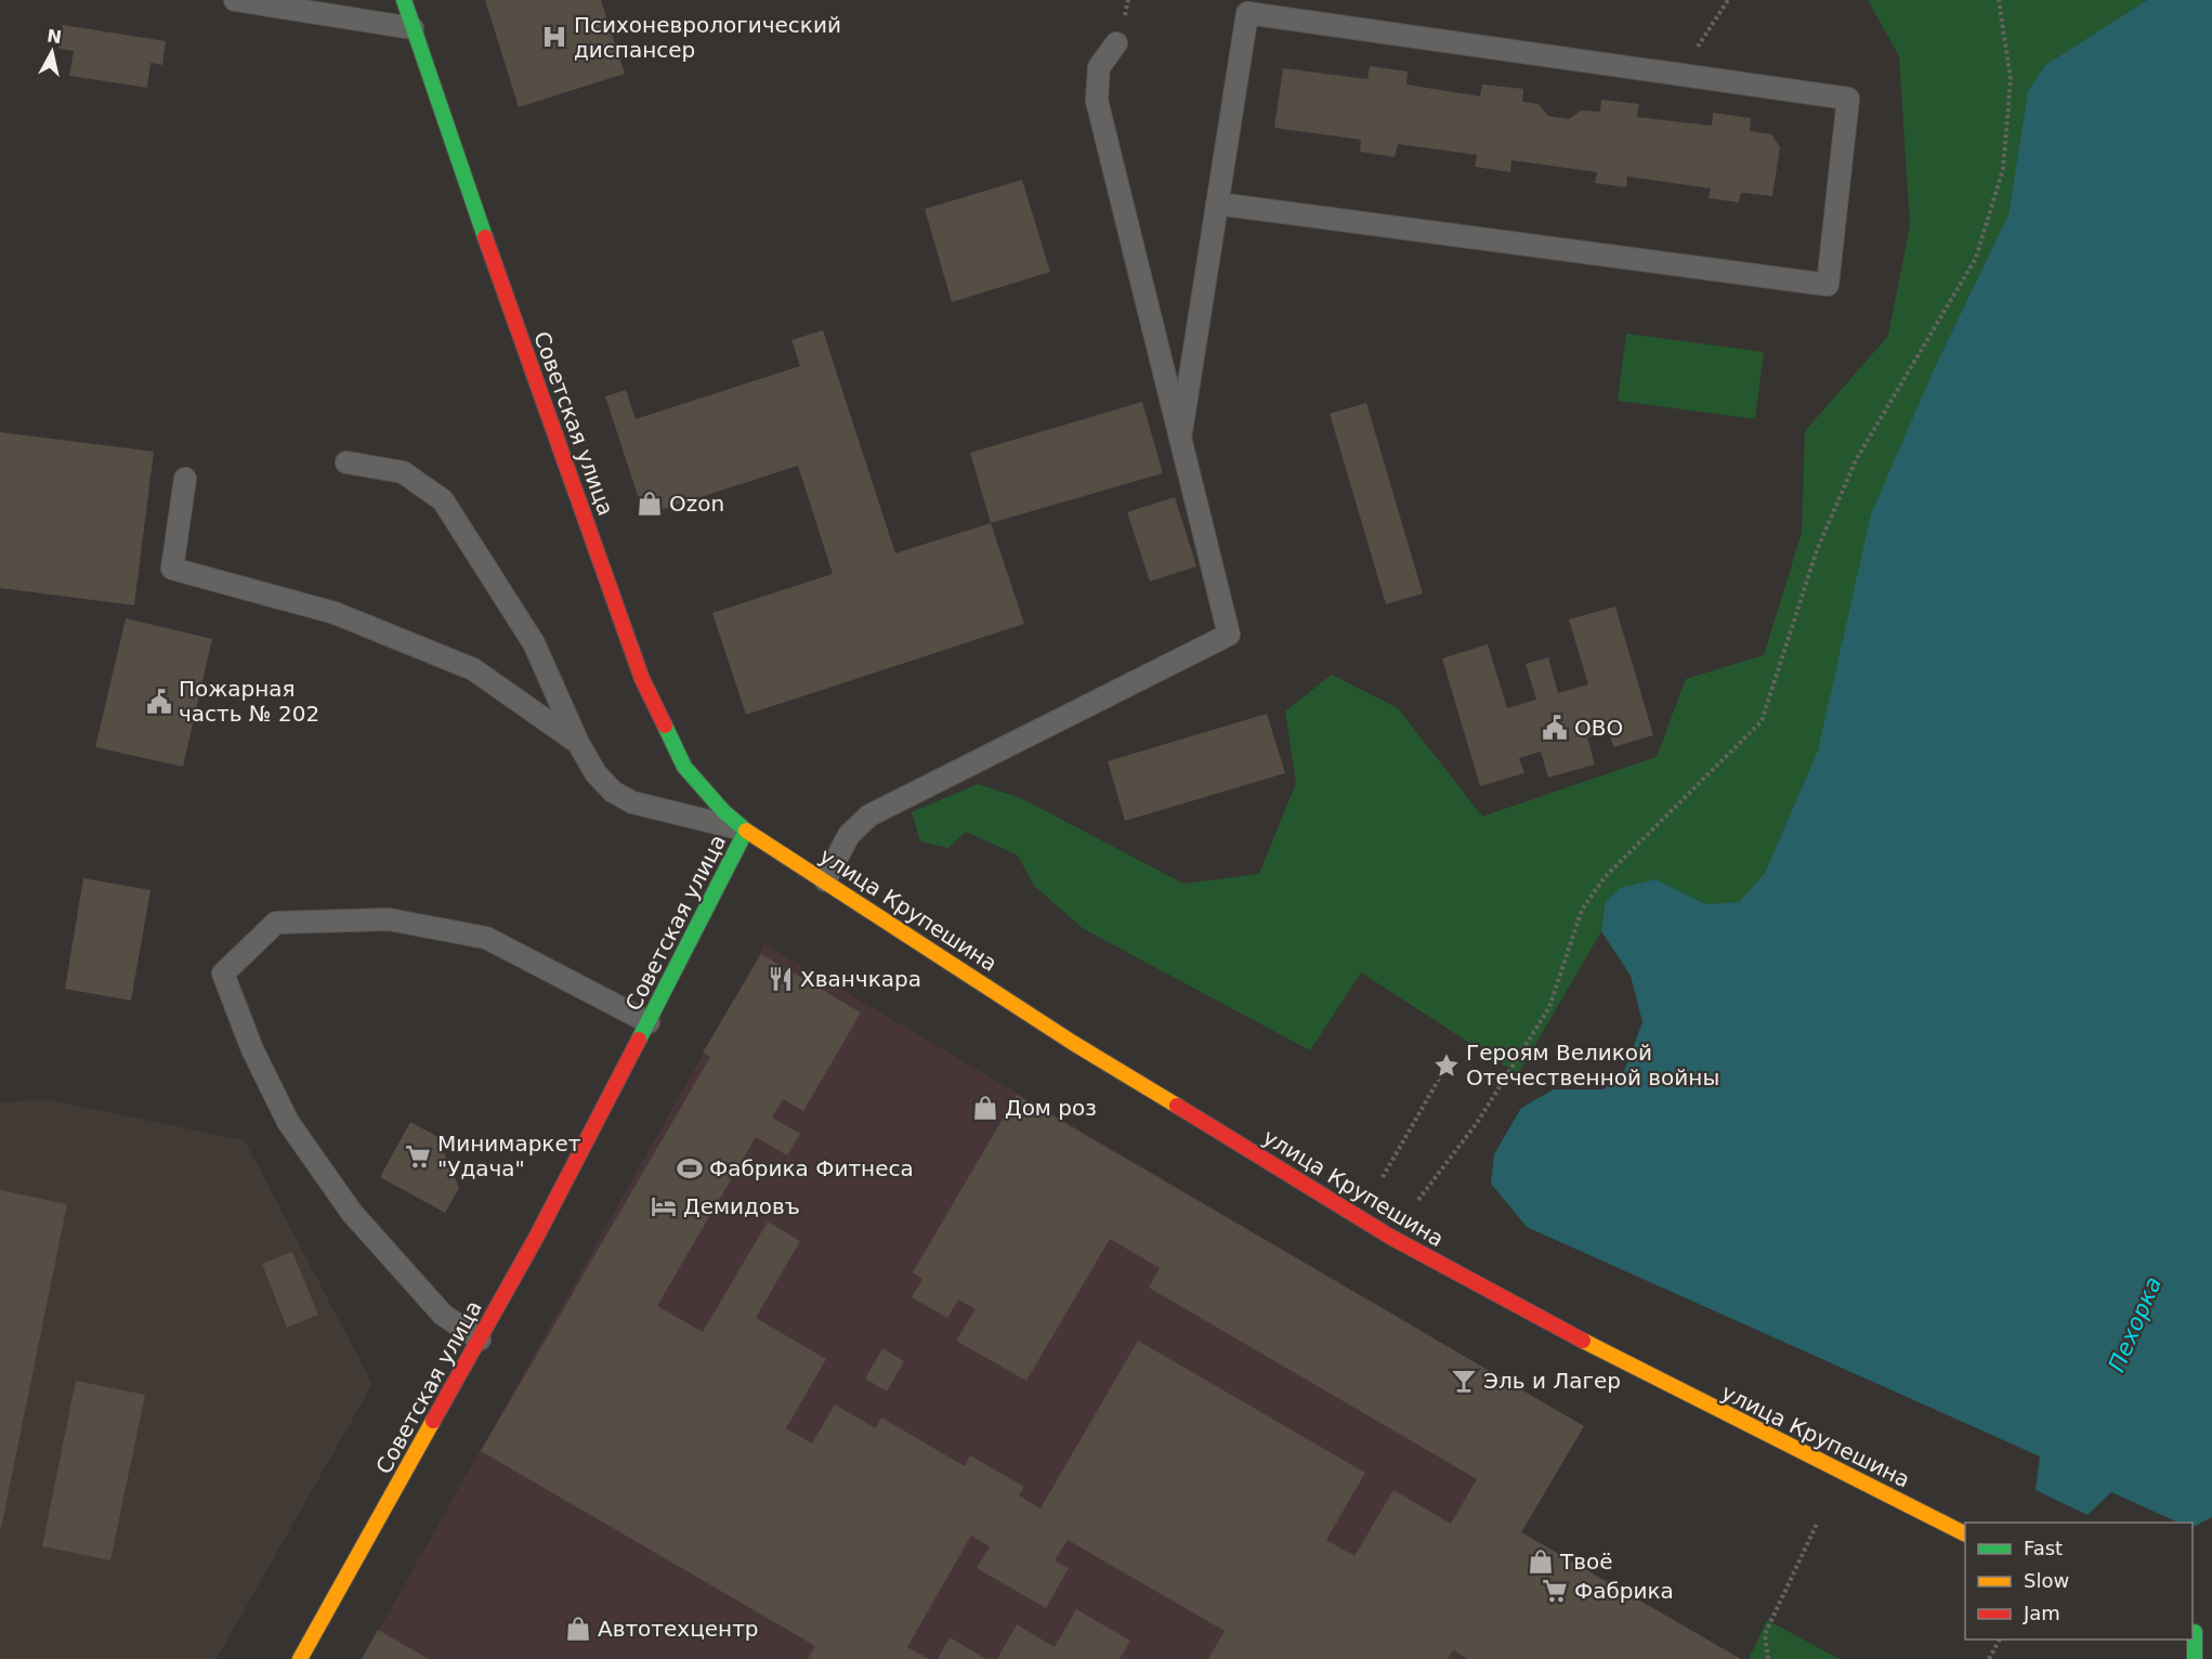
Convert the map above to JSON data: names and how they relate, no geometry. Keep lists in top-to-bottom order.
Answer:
{
  "streets": {
    "main road": ["Советская улица", "улица Крупешина"]
  },
  "crossings": [
    ["Советская улица", "улица Крупешина"]
  ],
  "water": ["Пехорка"],
  "places": {
    "hospital": ["Психоневрологический диспансер"],
    "shop": [
      "Ozon",
      "Дом роз",
      "Твоё",
      "Автотехцентр"
    ],
    "public building": ["Пожарная часть № 202", "ОВО"],
    "restaurant": ["Хванчкара"],
    "place": ["Героям Великой Отечественной войны"],
    "supermarket": ["Минимаркет \"Удача\"", "Фабрика"],
    "sports": ["Фабрика Фитнеса"],
    "hotel": ["Демидовъ"],
    "bar": ["Эль и Лагер"]
  },
  "legend": ["Fast", "Slow", "Jam"],
  "north": "top"
}
